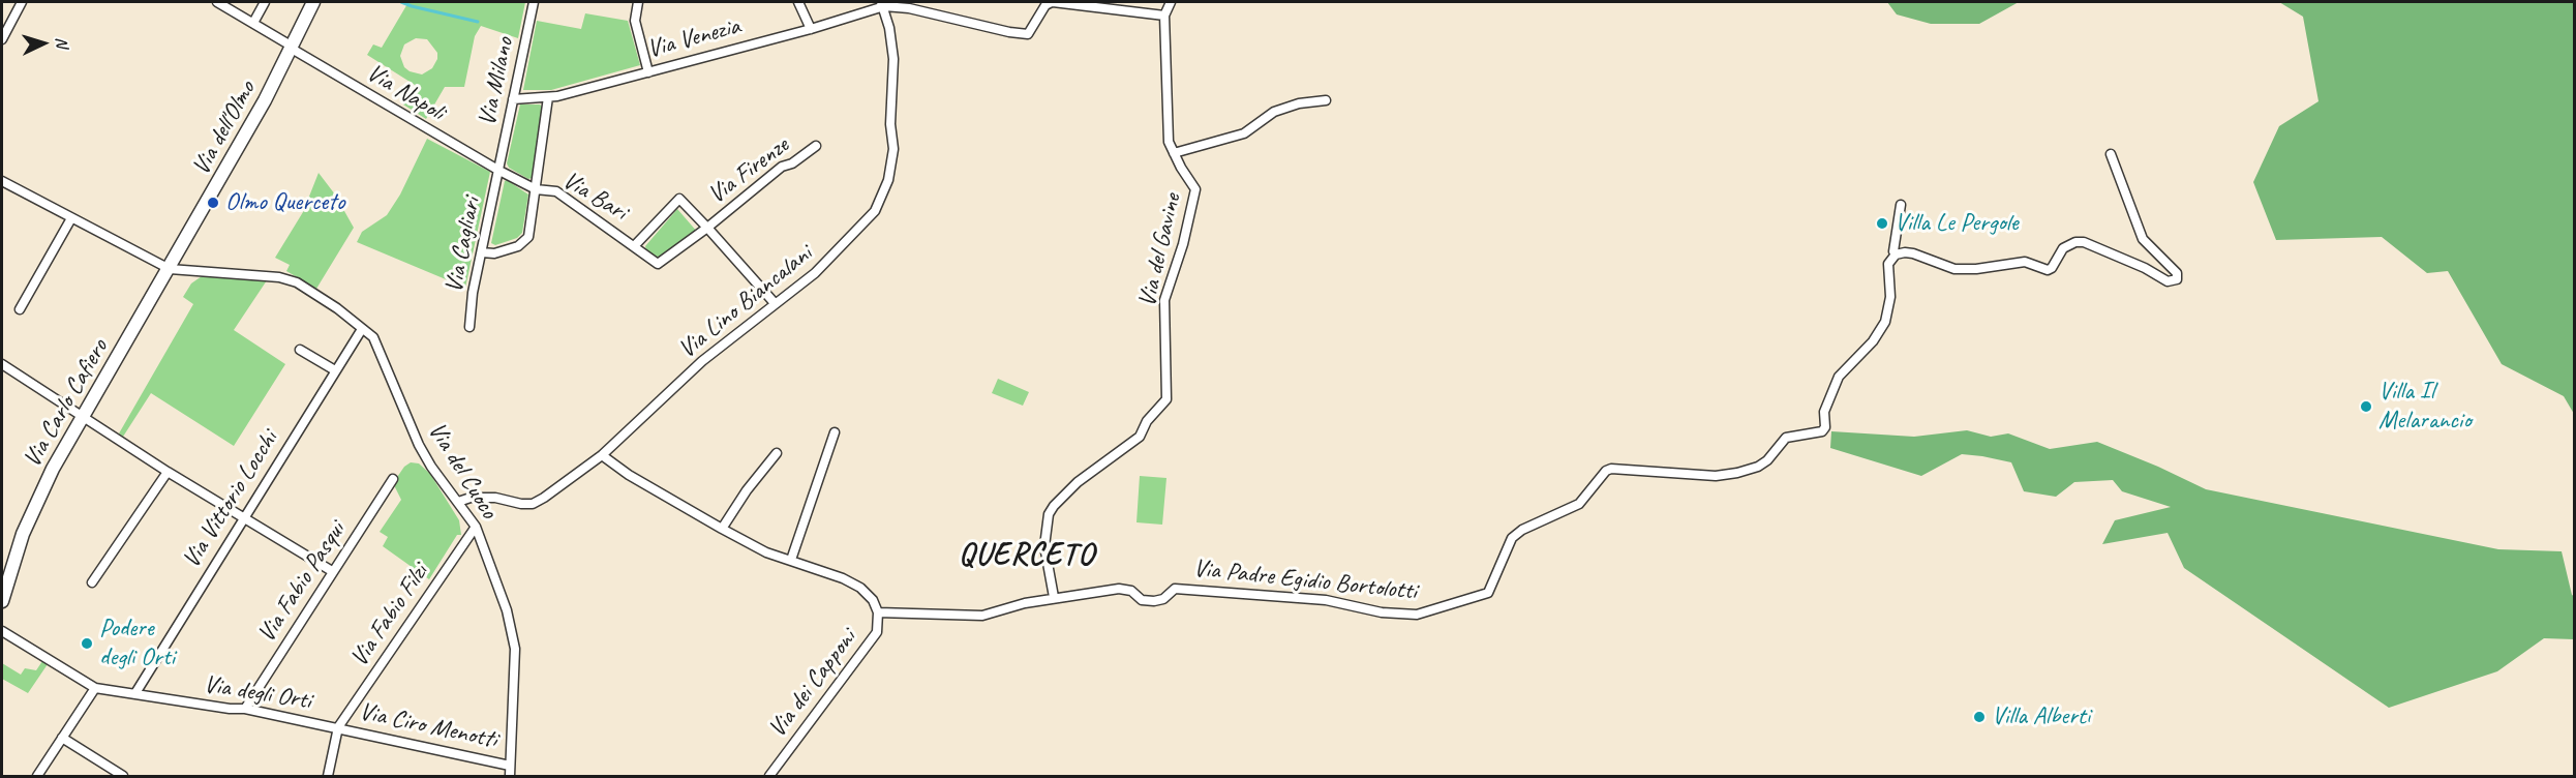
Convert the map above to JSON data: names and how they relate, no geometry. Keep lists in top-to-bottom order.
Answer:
{
  "streets": {
    "main road": ["Via dell'Olmo", "Via Carlo Cafiero"],
    "street": [
      "Via Venezia",
      "Via Milano",
      "Via Napoli",
      "Via Firenze",
      "Via Bari",
      "Via Cagliari",
      "Via del Gavine",
      "Via Lino Biancalani",
      "Via del Cuoco",
      "Via Vittorio Locchi",
      "Via Padre Egidio Bortolotti",
      "Via Fabio Pasqui",
      "Via Fabio Filzi",
      "Via dei Capponi",
      "Via degli Orti",
      "Via Ciro Menotti"
    ]
  },
  "crossings": [
    ["Via Venezia", "Via Milano"],
    ["Via Venezia", "Via Lino Biancalani"],
    ["Via Milano", "Via Napoli"],
    ["Via Milano", "Via Bari"],
    ["Via Milano", "Via Cagliari"],
    ["Via Napoli", "Via dell'Olmo"],
    ["Via Napoli", "Via Bari"],
    ["Via Napoli", "Via Cagliari"],
    ["Via dell'Olmo", "Via Carlo Cafiero"],
    ["Via dell'Olmo", "Via del Cuoco"],
    ["Via Firenze", "Via Bari"],
    ["Via Bari", "Via Cagliari"],
    ["Via del Gavine", "Via Padre Egidio Bortolotti"],
    ["Via Lino Biancalani", "Via del Cuoco"],
    ["Via Carlo Cafiero", "Via del Cuoco"],
    ["Via del Cuoco", "Via Vittorio Locchi"],
    ["Via del Cuoco", "Via Fabio Filzi"],
    ["Via del Cuoco", "Via Ciro Menotti"],
    ["Via Vittorio Locchi", "Via degli Orti"],
    ["Via Padre Egidio Bortolotti", "Via dei Capponi"],
    ["Via Fabio Pasqui", "Via degli Orti"],
    ["Via Fabio Filzi", "Via degli Orti"],
    ["Via Fabio Filzi", "Via Ciro Menotti"],
    ["Via degli Orti", "Via Ciro Menotti"]
  ],
  "districts": ["QUERCETO"],
  "places": [
    "Olmo Querceto",
    "Villa Le Pergole",
    "Villa Il Melarancio",
    "Podere degli Orti",
    "Villa Alberti"
  ],
  "north": "right"
}
